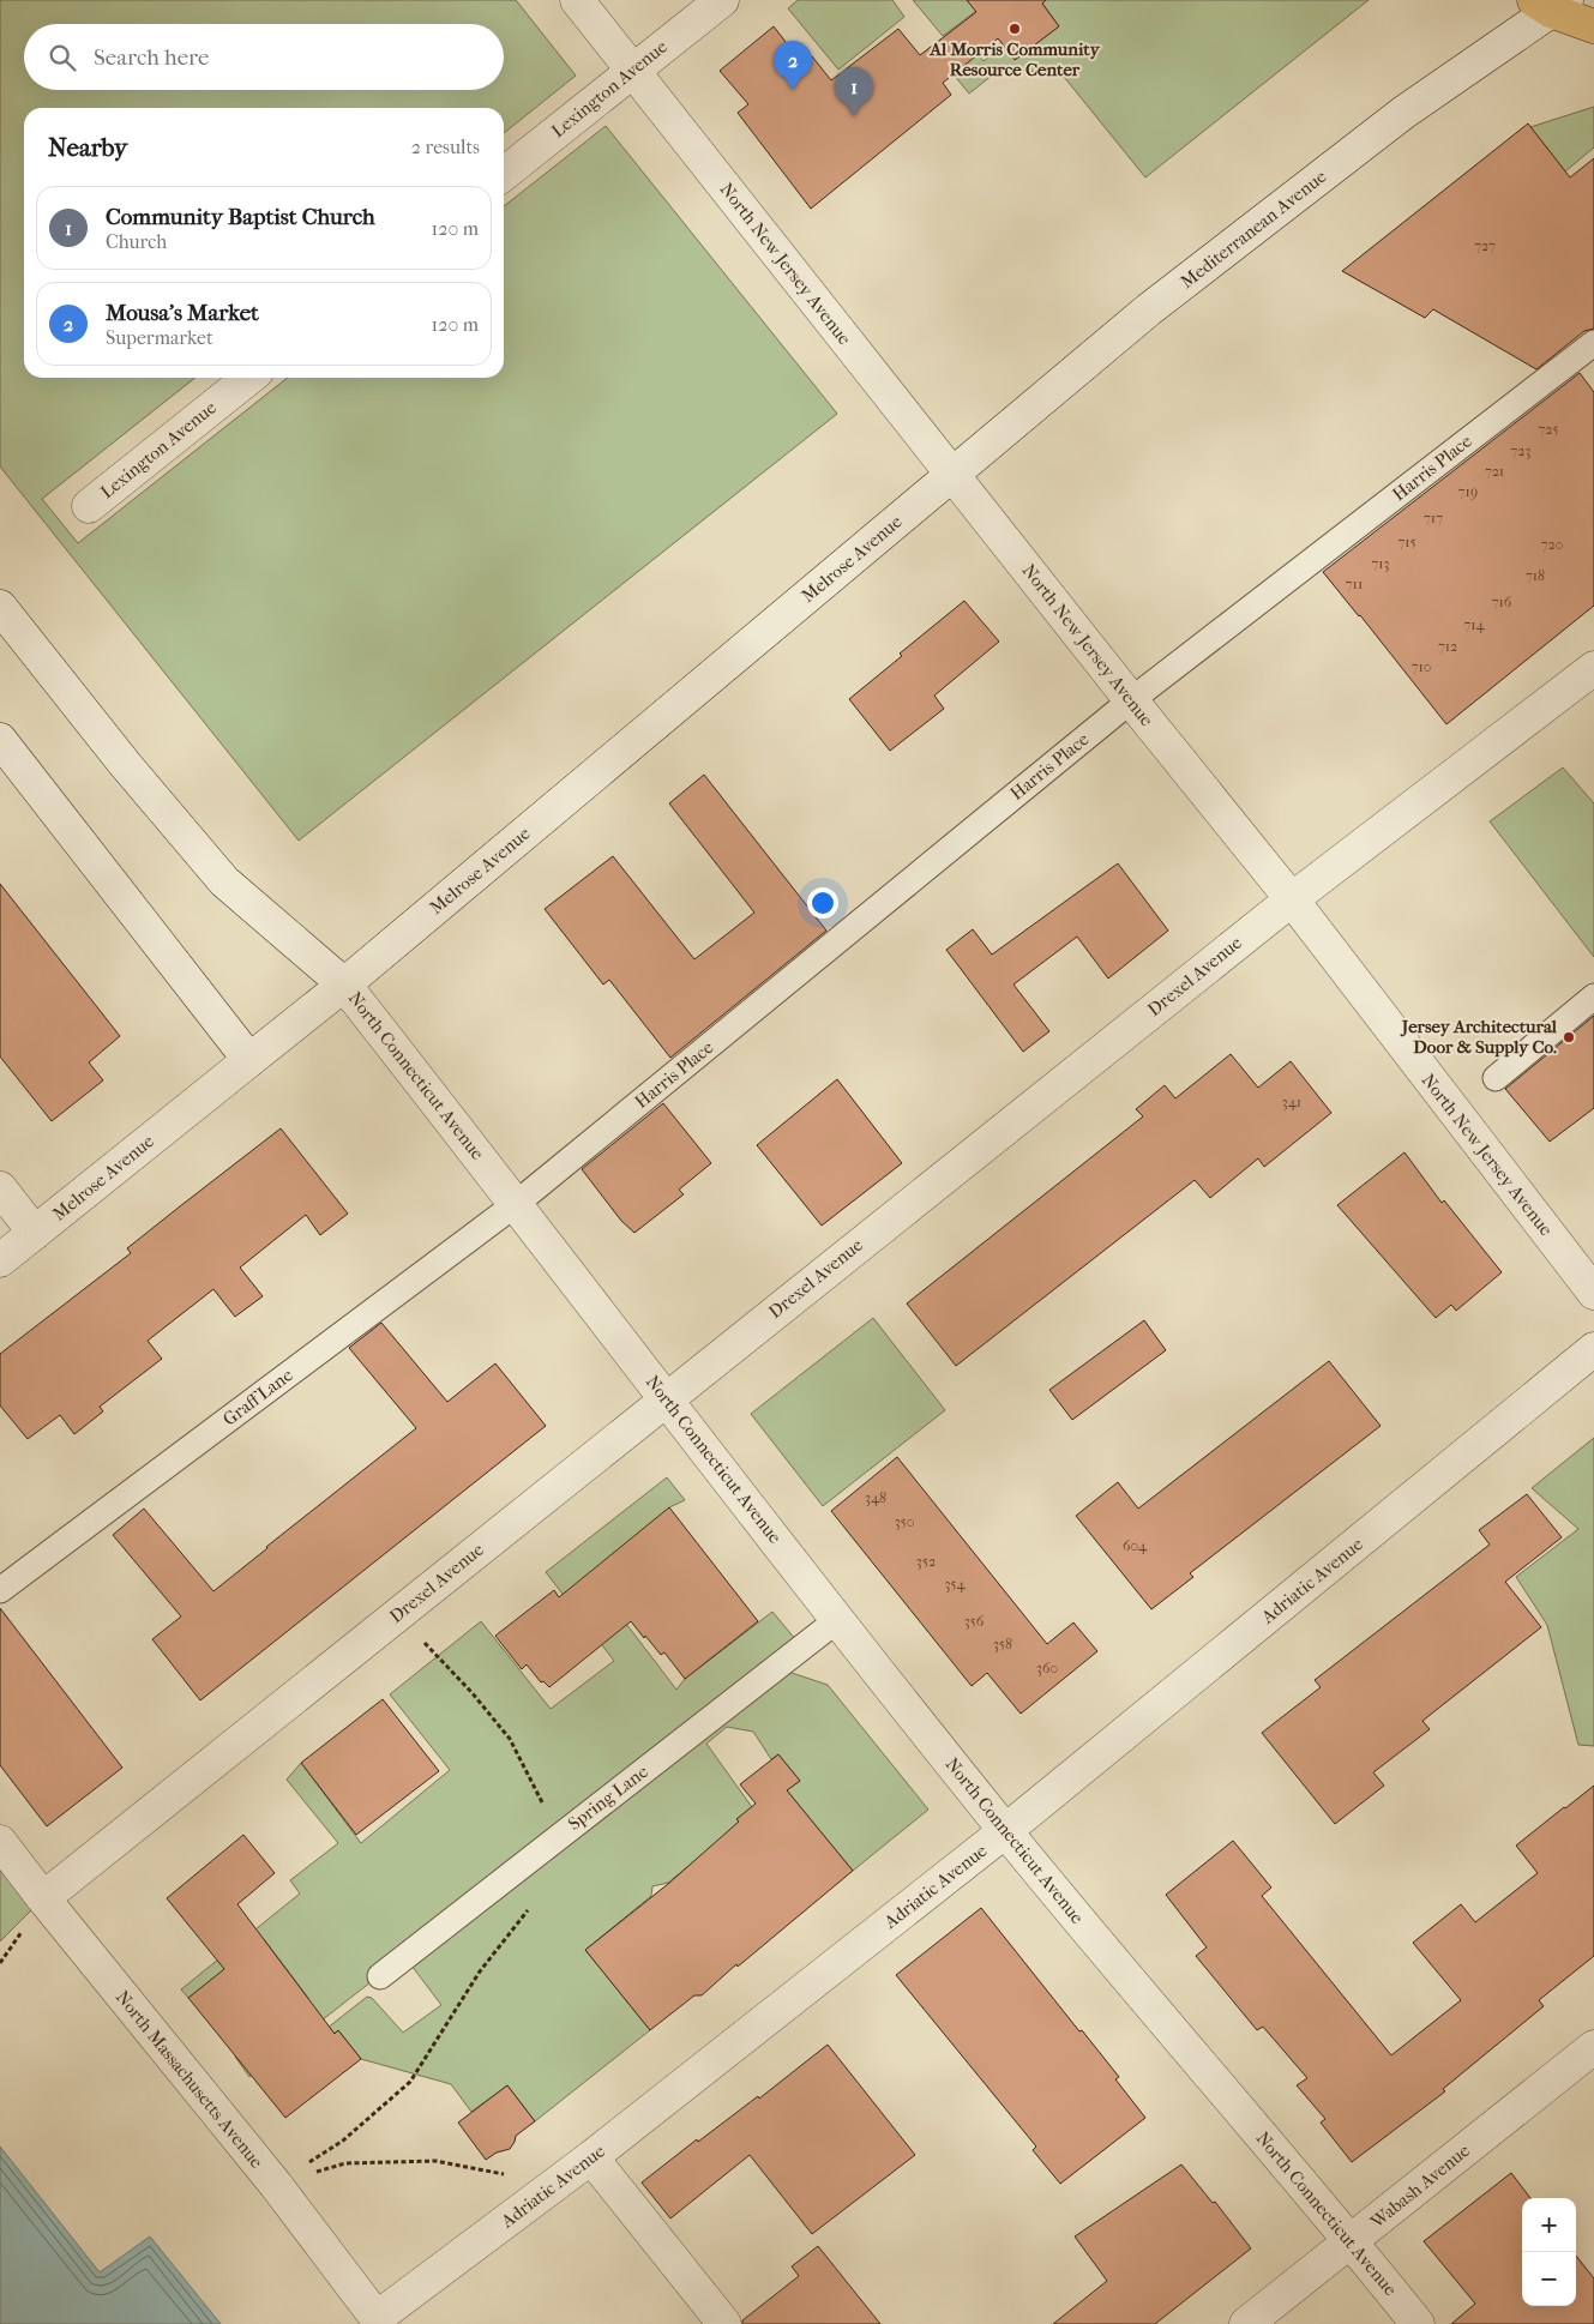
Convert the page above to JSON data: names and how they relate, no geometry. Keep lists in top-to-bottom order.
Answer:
{
  "streets": {
    "street": [
      "Lexington Avenue",
      "Mediterranean Avenue",
      "North New Jersey Avenue",
      "Melrose Avenue",
      "Drexel Avenue",
      "North Connecticut Avenue",
      "Adriatic Avenue",
      "North Massachusetts Avenue",
      "Wabash Avenue"
    ],
    "lane": ["Harris Place", "Graff Lane", "Spring Lane"]
  },
  "crossings": [
    ["Lexington Avenue", "North New Jersey Avenue"],
    ["Mediterranean Avenue", "North New Jersey Avenue"],
    ["Mediterranean Avenue", "Melrose Avenue"],
    ["North New Jersey Avenue", "Harris Place"],
    ["North New Jersey Avenue", "Melrose Avenue"],
    ["North New Jersey Avenue", "Drexel Avenue"],
    ["Harris Place", "North Connecticut Avenue"],
    ["Harris Place", "Graff Lane"],
    ["Melrose Avenue", "North Connecticut Avenue"],
    ["Drexel Avenue", "North Connecticut Avenue"],
    ["Drexel Avenue", "North Massachusetts Avenue"],
    ["North Connecticut Avenue", "Graff Lane"],
    ["North Connecticut Avenue", "Adriatic Avenue"],
    ["North Connecticut Avenue", "Spring Lane"],
    ["North Connecticut Avenue", "Wabash Avenue"],
    ["Adriatic Avenue", "North Massachusetts Avenue"]
  ],
  "places": ["Al Morris Community Resource Center", "Jersey Architectural Door & Supply Co."],
  "house_numbers": [
    "727",
    "725",
    "723",
    "721",
    "719",
    "717",
    "715",
    "720",
    "713",
    "718",
    "711",
    "716",
    "714",
    "712",
    "710",
    "341",
    "348",
    "350",
    "604",
    "352",
    "354",
    "356",
    "358",
    "360"
  ],
  "page": {
    "search": "Search here",
    "pins": ["2", "1"],
    "heading": ["Nearby", "2 results"],
    "list": [
      {
        "mark": "1",
        "name": "Community Baptist Church",
        "note": "Church",
        "value": "120 m"
      },
      {
        "mark": "2",
        "name": "Mousa's Market",
        "note": "Supermarket",
        "value": "120 m"
      }
    ],
    "map_buttons": ["+", "−"]
  }
}
